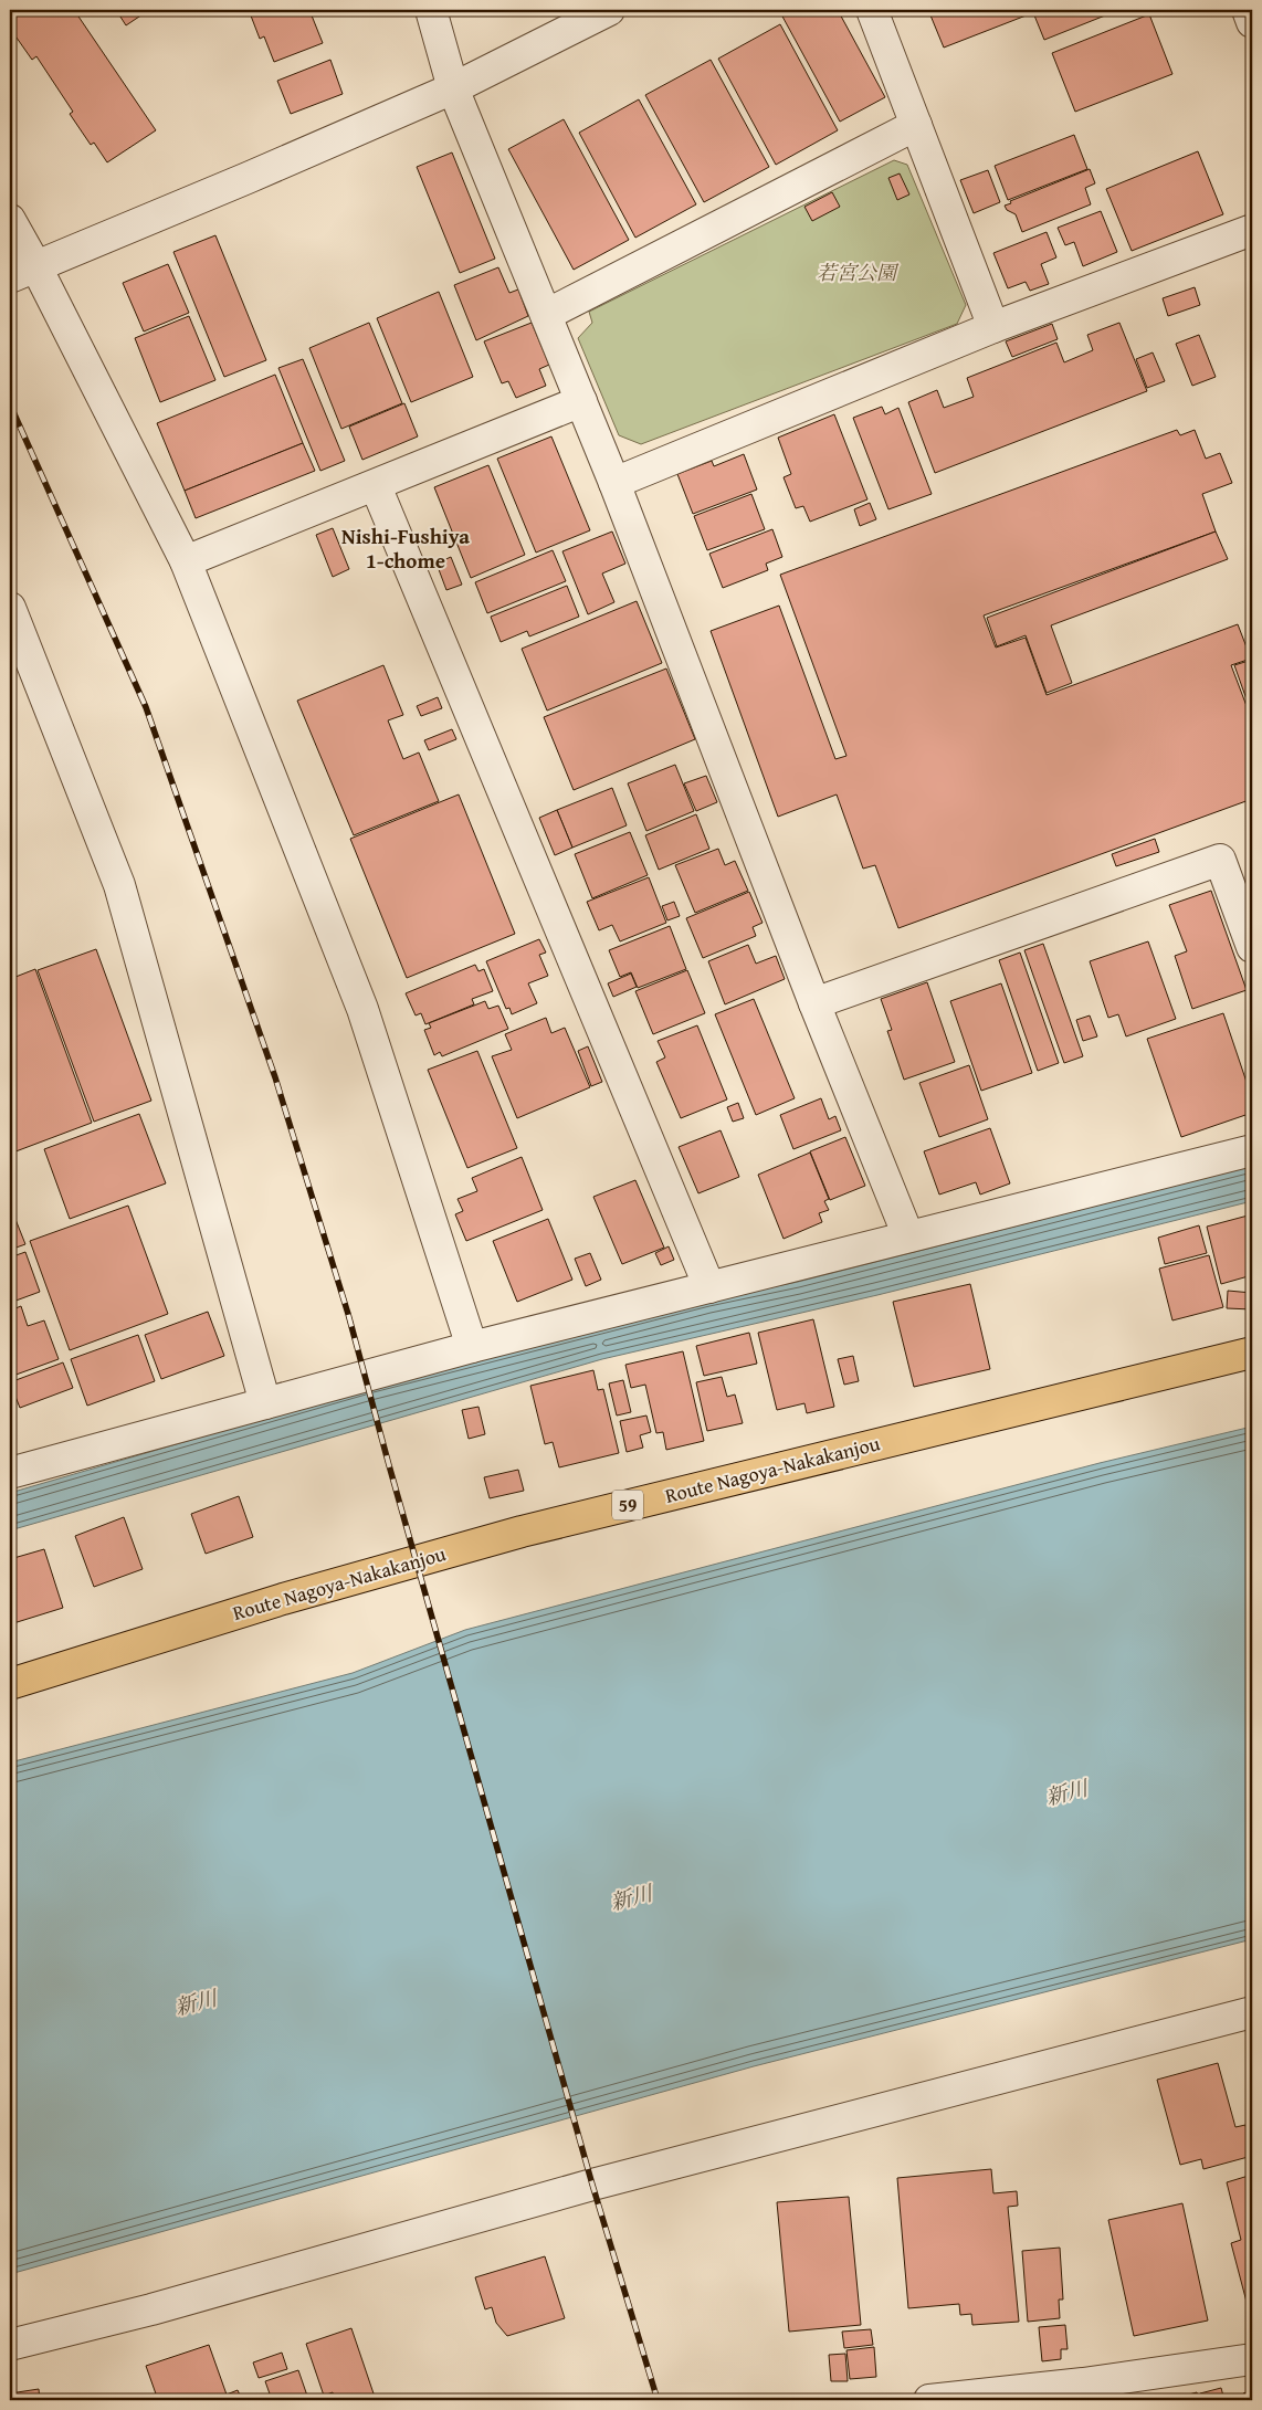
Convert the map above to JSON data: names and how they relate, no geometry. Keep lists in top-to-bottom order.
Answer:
{
  "streets": {
    "main road": ["Route Nagoya-Nakakanjou", "59"]
  },
  "districts": ["Nishi-Fushiya 1-chome"],
  "water": ["新川"],
  "parks": ["若宮公園"]
}
